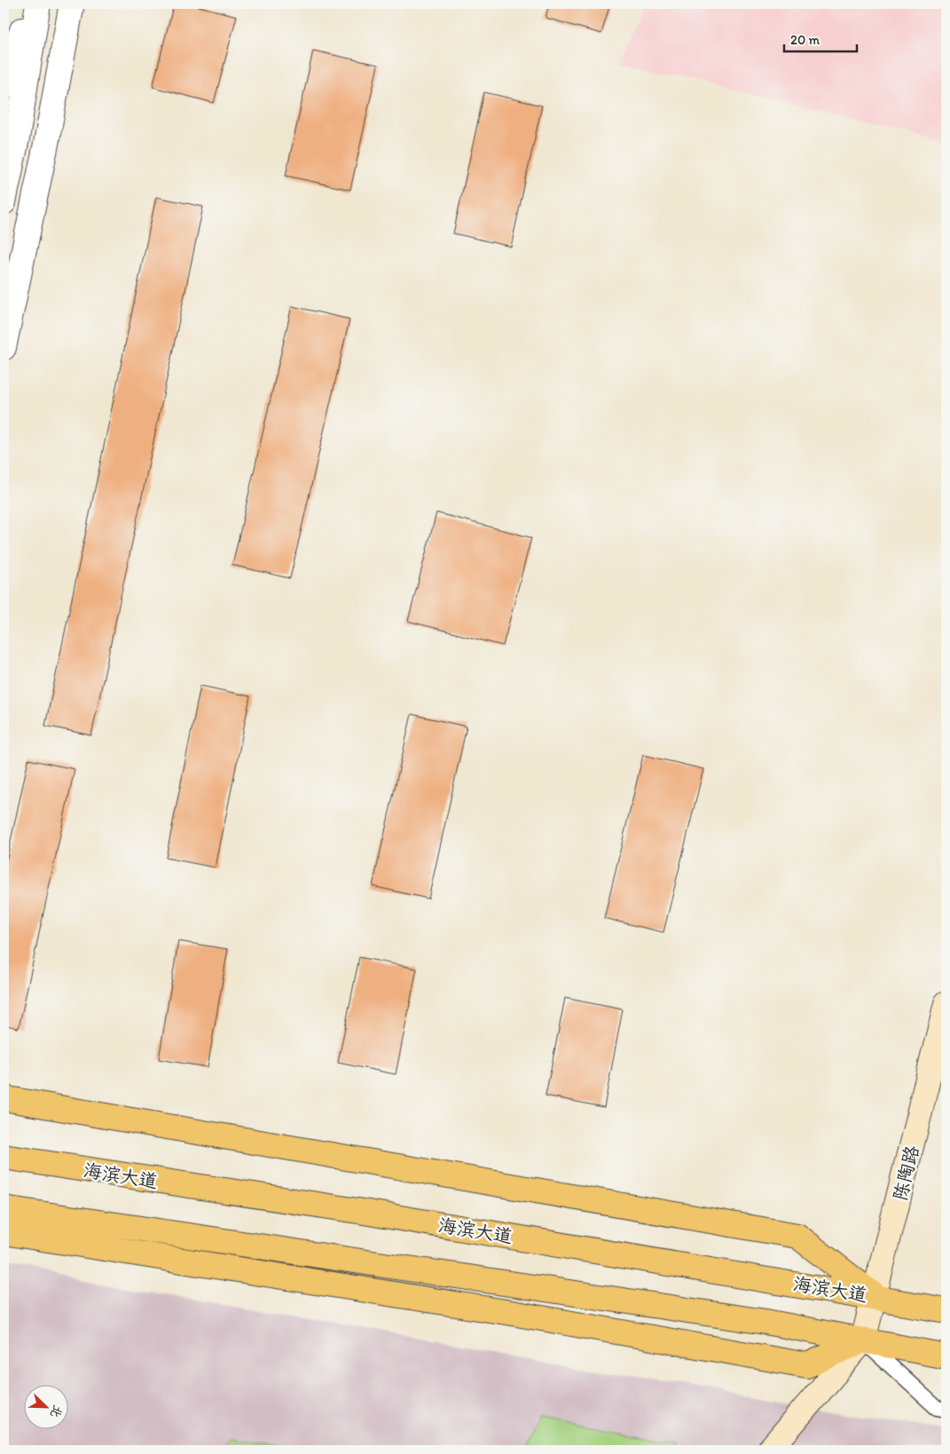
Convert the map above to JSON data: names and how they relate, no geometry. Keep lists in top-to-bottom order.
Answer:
{
  "streets": {
    "main road": ["陈陶路", "海滨大道"]
  },
  "crossings": [
    ["陈陶路", "海滨大道"]
  ],
  "scale_bar": "20 m",
  "north": "bottom right"
}
